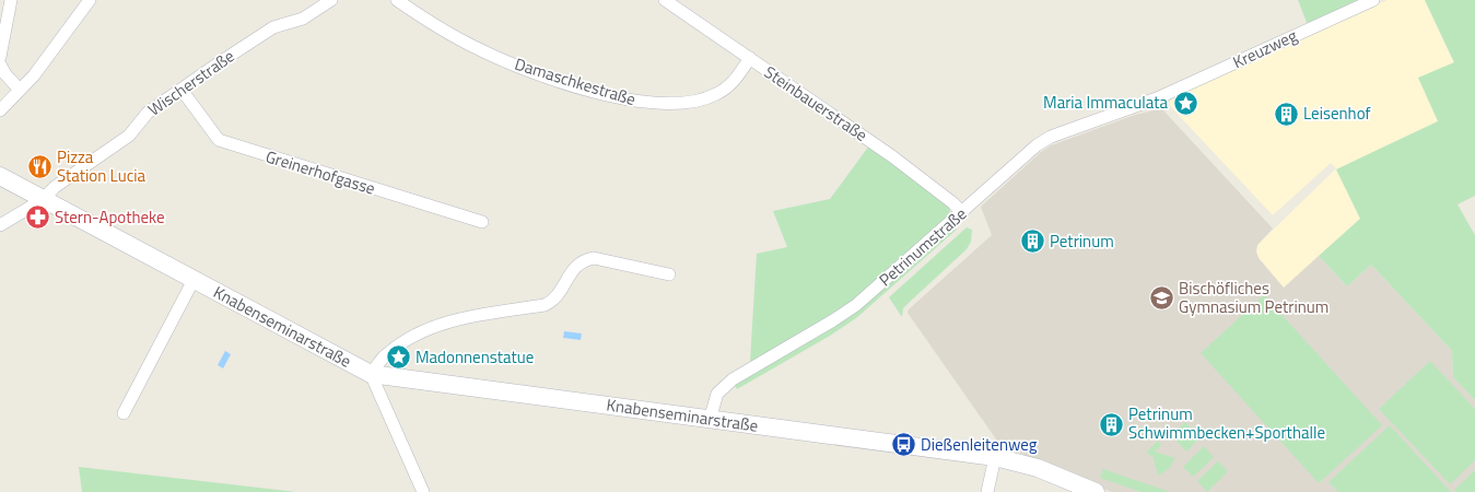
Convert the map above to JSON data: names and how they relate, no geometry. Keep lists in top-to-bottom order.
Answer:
{
  "streets": {
    "street": [
      "Kreuzweg",
      "Damaschkestraße",
      "Wischerstraße",
      "Steinbauerstraße",
      "Greinerhofgasse",
      "Petrinumstraße",
      "Knabenseminarstraße"
    ]
  },
  "crossings": [
    ["Kreuzweg", "Petrinumstraße"],
    ["Damaschkestraße", "Steinbauerstraße"],
    ["Wischerstraße", "Greinerhofgasse"],
    ["Wischerstraße", "Knabenseminarstraße"],
    ["Steinbauerstraße", "Petrinumstraße"],
    ["Petrinumstraße", "Knabenseminarstraße"]
  ],
  "places": {
    "place": ["Maria Immaculata", "Madonnenstatue"],
    "building": ["Leisenhof", "Petrinum", "Petrinum Schwimmbecken+Sporthalle"],
    "restaurant": ["Pizza Station Lucia"],
    "pharmacy": ["Stern-Apotheke"],
    "school or university": ["Bischöfliches Gymnasium Petrinum"],
    "bus stop": ["Dießenleitenweg"]
  }
}
